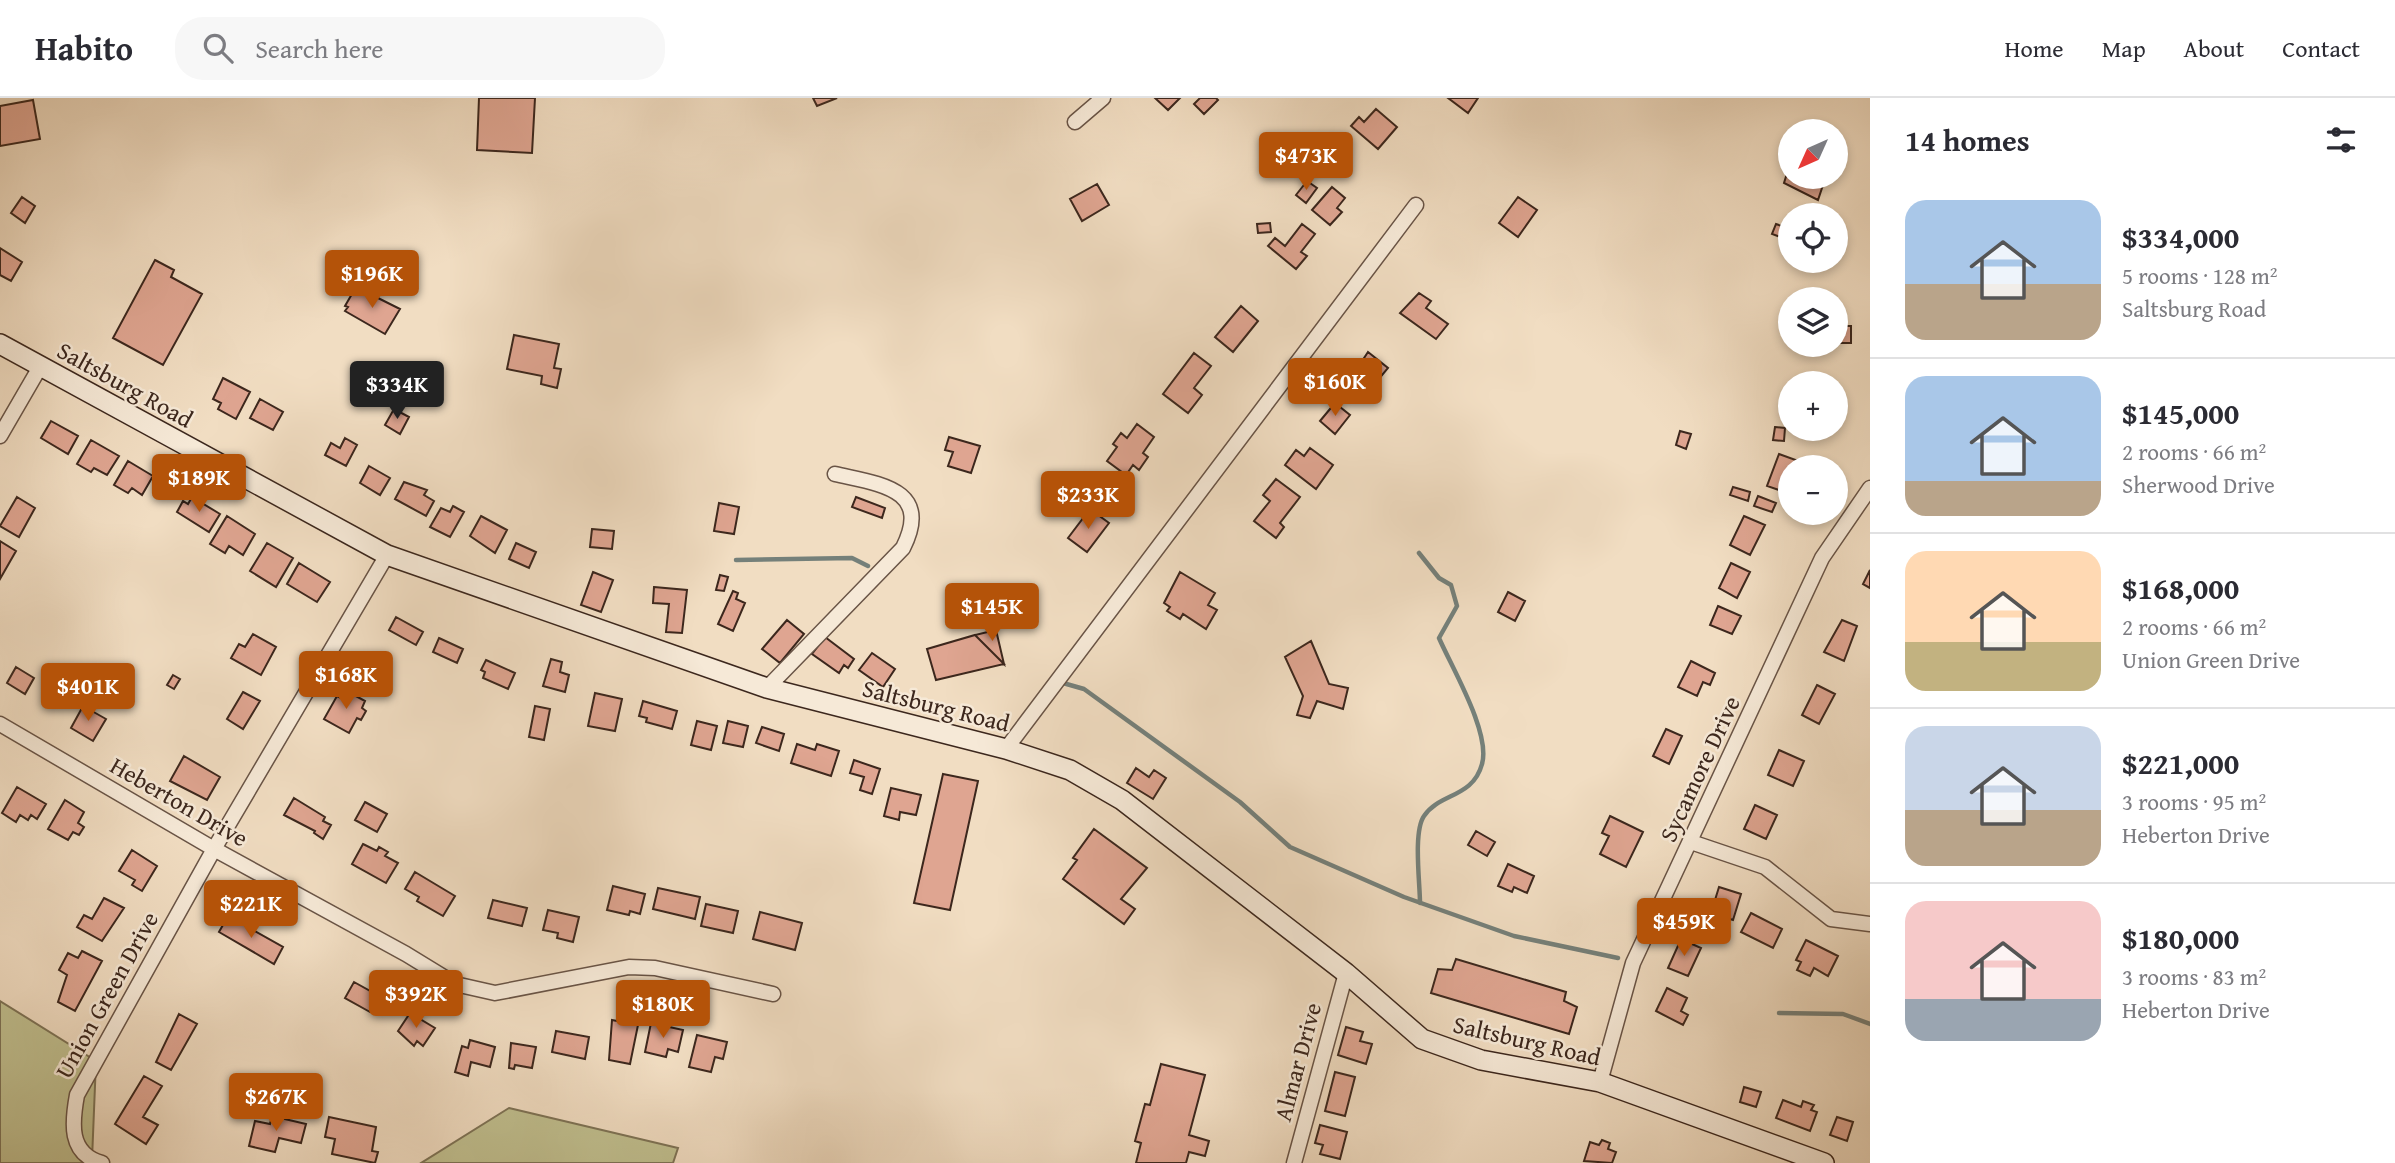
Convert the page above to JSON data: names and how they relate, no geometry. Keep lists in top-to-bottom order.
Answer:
{
  "streets": {
    "main road": ["Saltsburg Road"],
    "street": [
      "Sycamore Drive",
      "Heberton Drive",
      "Union Green Drive",
      "Almar Drive"
    ]
  },
  "crossings": [
    ["Saltsburg Road", "Sycamore Drive"],
    ["Saltsburg Road", "Union Green Drive"],
    ["Saltsburg Road", "Almar Drive"],
    ["Heberton Drive", "Union Green Drive"]
  ],
  "north": "bottom left",
  "page": {
    "header": "Habito",
    "search": "Search here",
    "nav": [
      "Home",
      "Map",
      "About",
      "Contact"
    ],
    "heading": "14 homes",
    "map_buttons": ["+", "−"],
    "price": [
      "$473K",
      "$196K",
      "$160K",
      "$334K",
      "$189K",
      "$233K",
      "$145K",
      "$168K",
      "$401K",
      "$221K",
      "$459K",
      "$392K",
      "$180K",
      "$267K"
    ],
    "list": [
      {
        "name": "$334,000",
        "note": "5 rooms · 128 m² · Saltsburg Road"
      },
      {
        "name": "$145,000",
        "note": "2 rooms · 66 m² · Sherwood Drive"
      },
      {
        "name": "$168,000",
        "note": "2 rooms · 66 m² · Union Green Drive"
      },
      {
        "name": "$221,000",
        "note": "3 rooms · 95 m² · Heberton Drive"
      },
      {
        "name": "$180,000",
        "note": "3 rooms · 83 m² · Heberton Drive"
      }
    ]
  }
}
